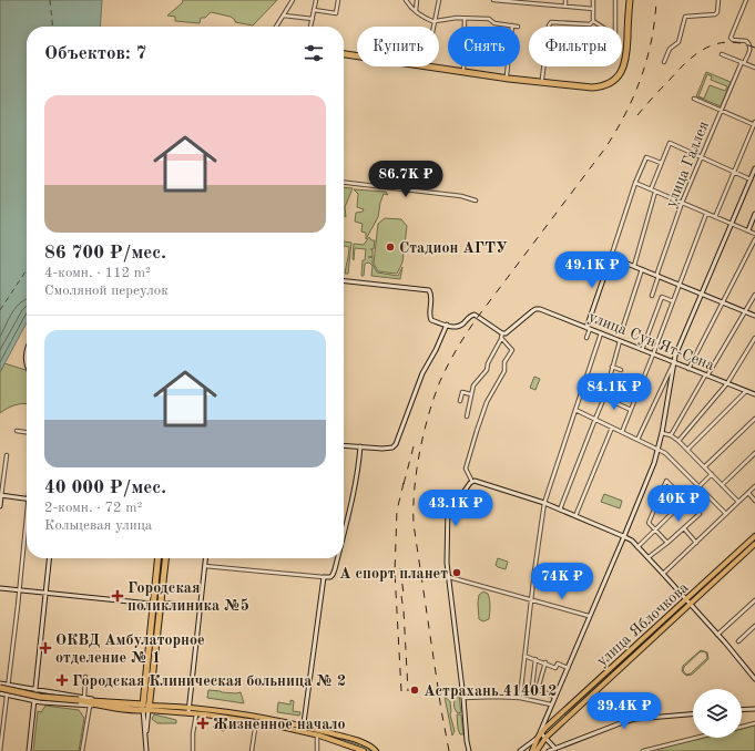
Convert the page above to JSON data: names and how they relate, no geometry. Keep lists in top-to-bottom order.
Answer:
{
  "streets": {
    "main road": ["улица Яблочкова"],
    "street": ["улица Галлея", "улица Сун Ят-Сена"]
  },
  "places": {
    "other": ["Стадион АГТУ", "А спорт планет", "Астрахань 414012"],
    "health": [
      "Городская поликлиника №5",
      "ОКВД Амбулаторное отделение № 1",
      "Городская Клиническая больница № 2",
      "Жизненное начало"
    ]
  },
  "page": {
    "chip": ["Купить", "Снять", "Фильтры"],
    "heading": "Объектов: 7",
    "list": [
      {
        "name": "86 700 ₽/мес.",
        "note": "4-комн. · 112 m² · Смоляной переулок"
      },
      {
        "name": "40 000 ₽/мес.",
        "note": "2-комн. · 72 m² · Кольцевая улица"
      }
    ],
    "price": [
      "86.7K ₽",
      "49.1K ₽",
      "84.1K ₽",
      "40K ₽",
      "43.1K ₽",
      "74K ₽",
      "39.4K ₽"
    ]
  }
}
